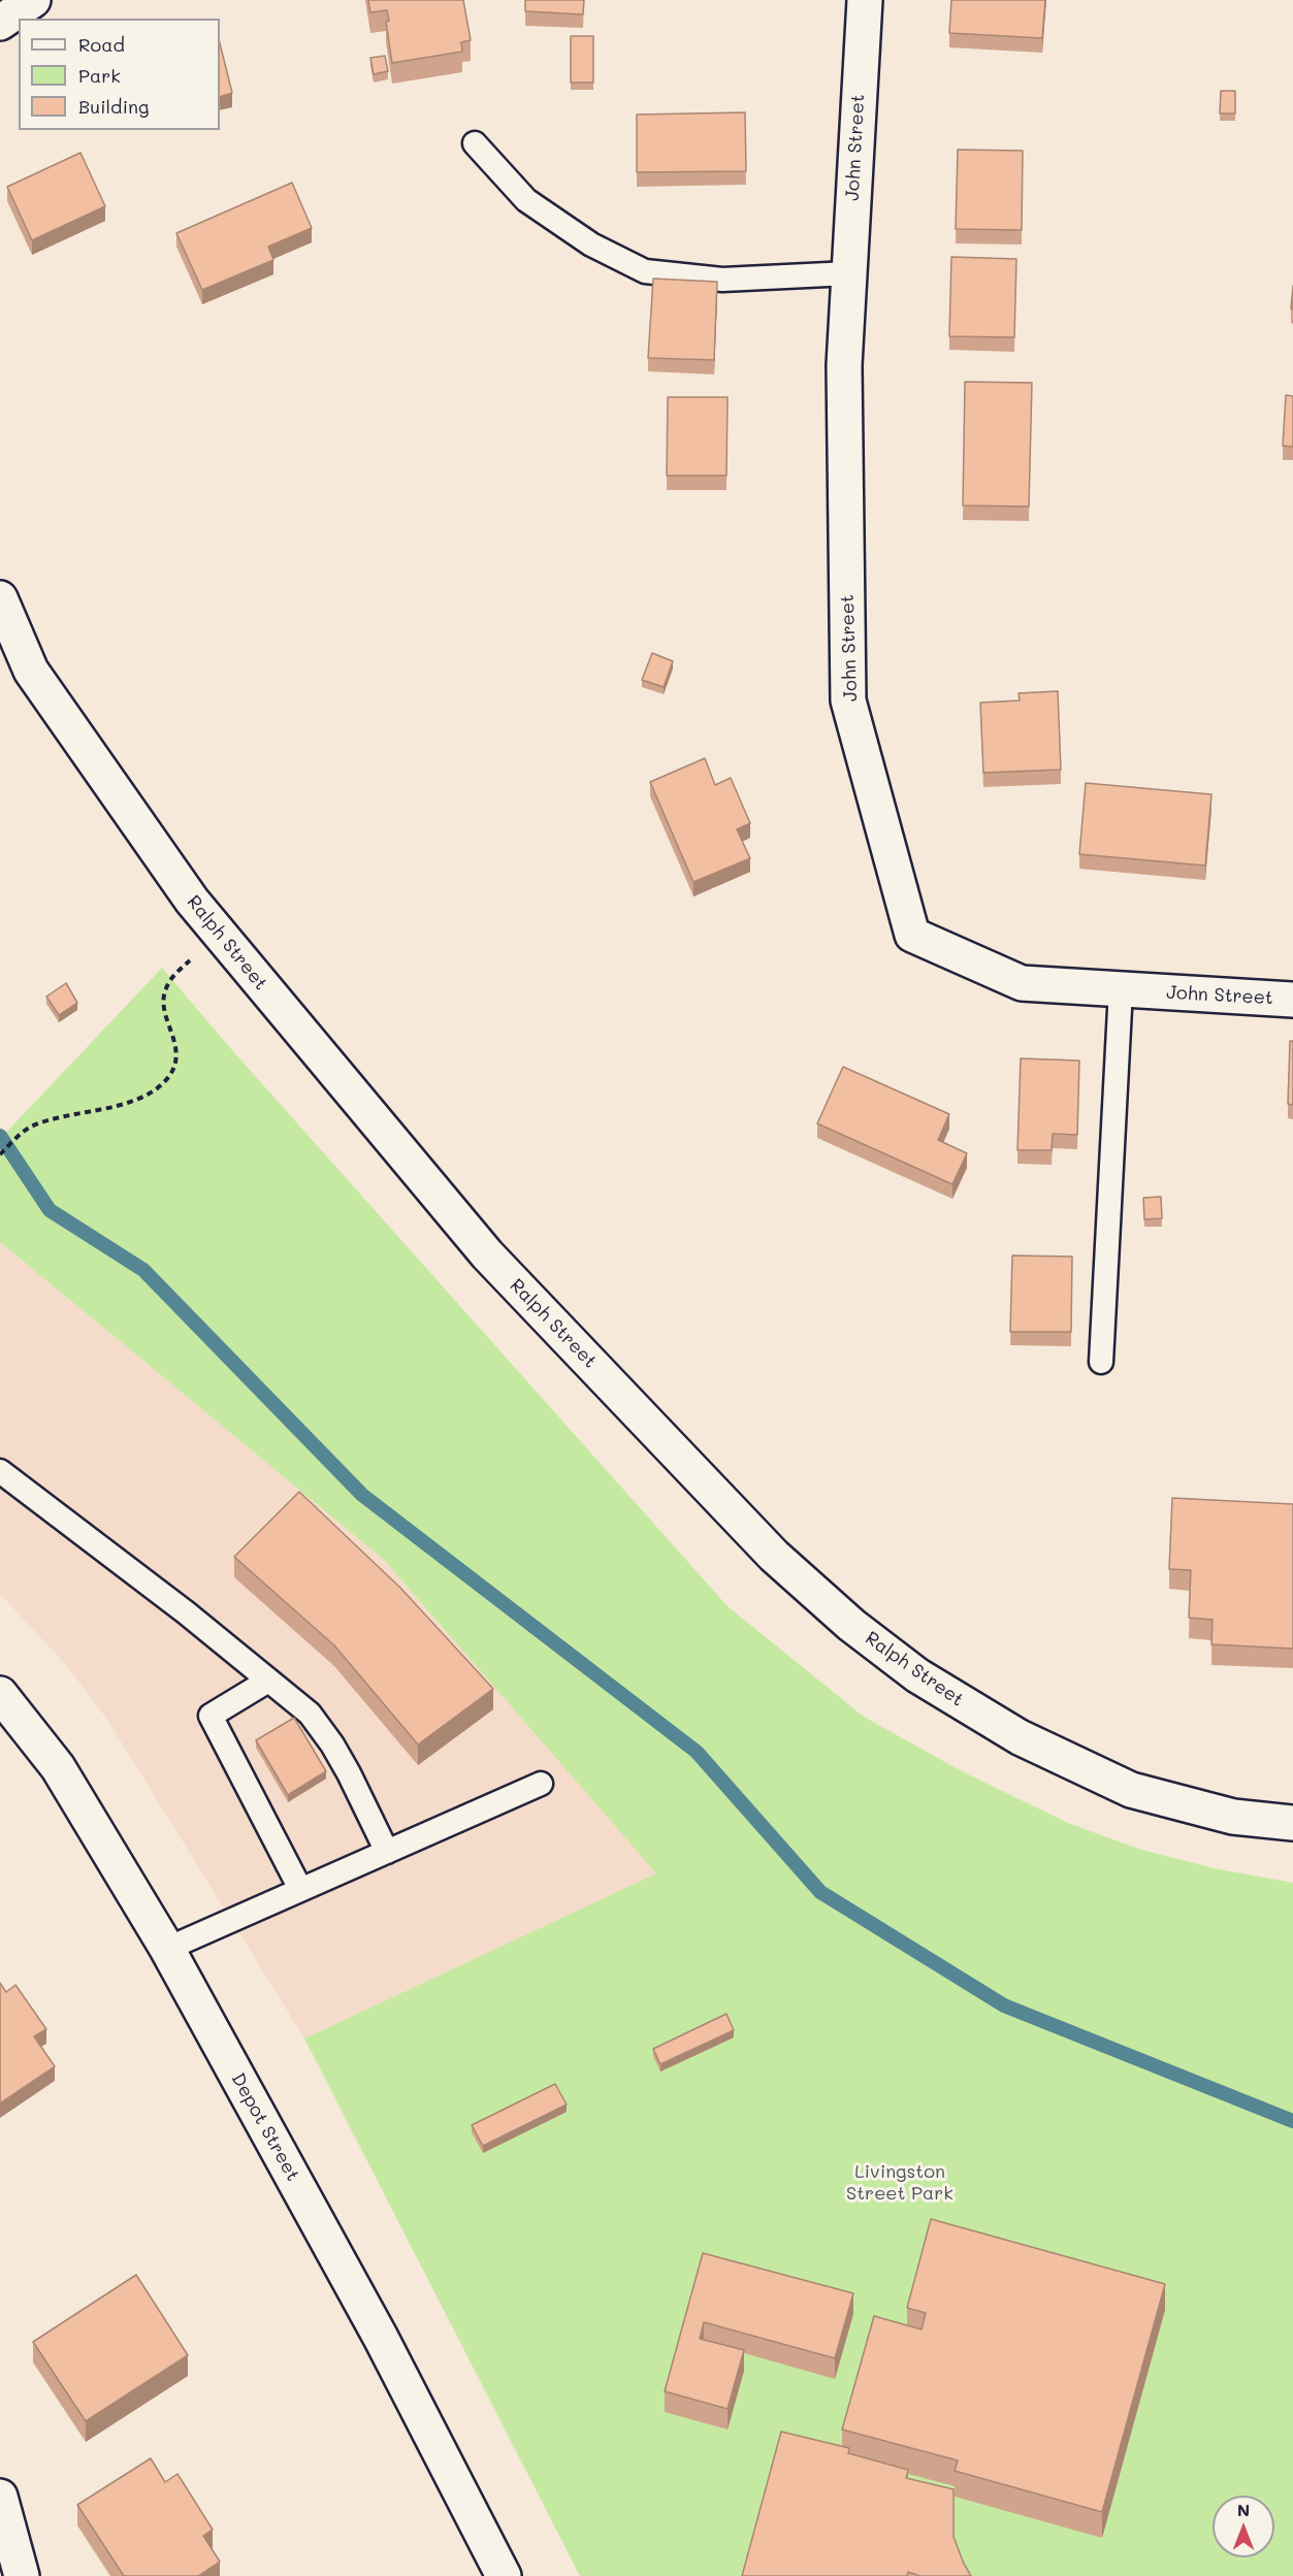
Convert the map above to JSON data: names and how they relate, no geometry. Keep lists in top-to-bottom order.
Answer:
{
  "streets": {
    "street": ["John Street", "Ralph Street", "Depot Street"]
  },
  "parks": ["Livingston Street Park"],
  "legend": ["Road", "Park", "Building"],
  "north": "top"
}
